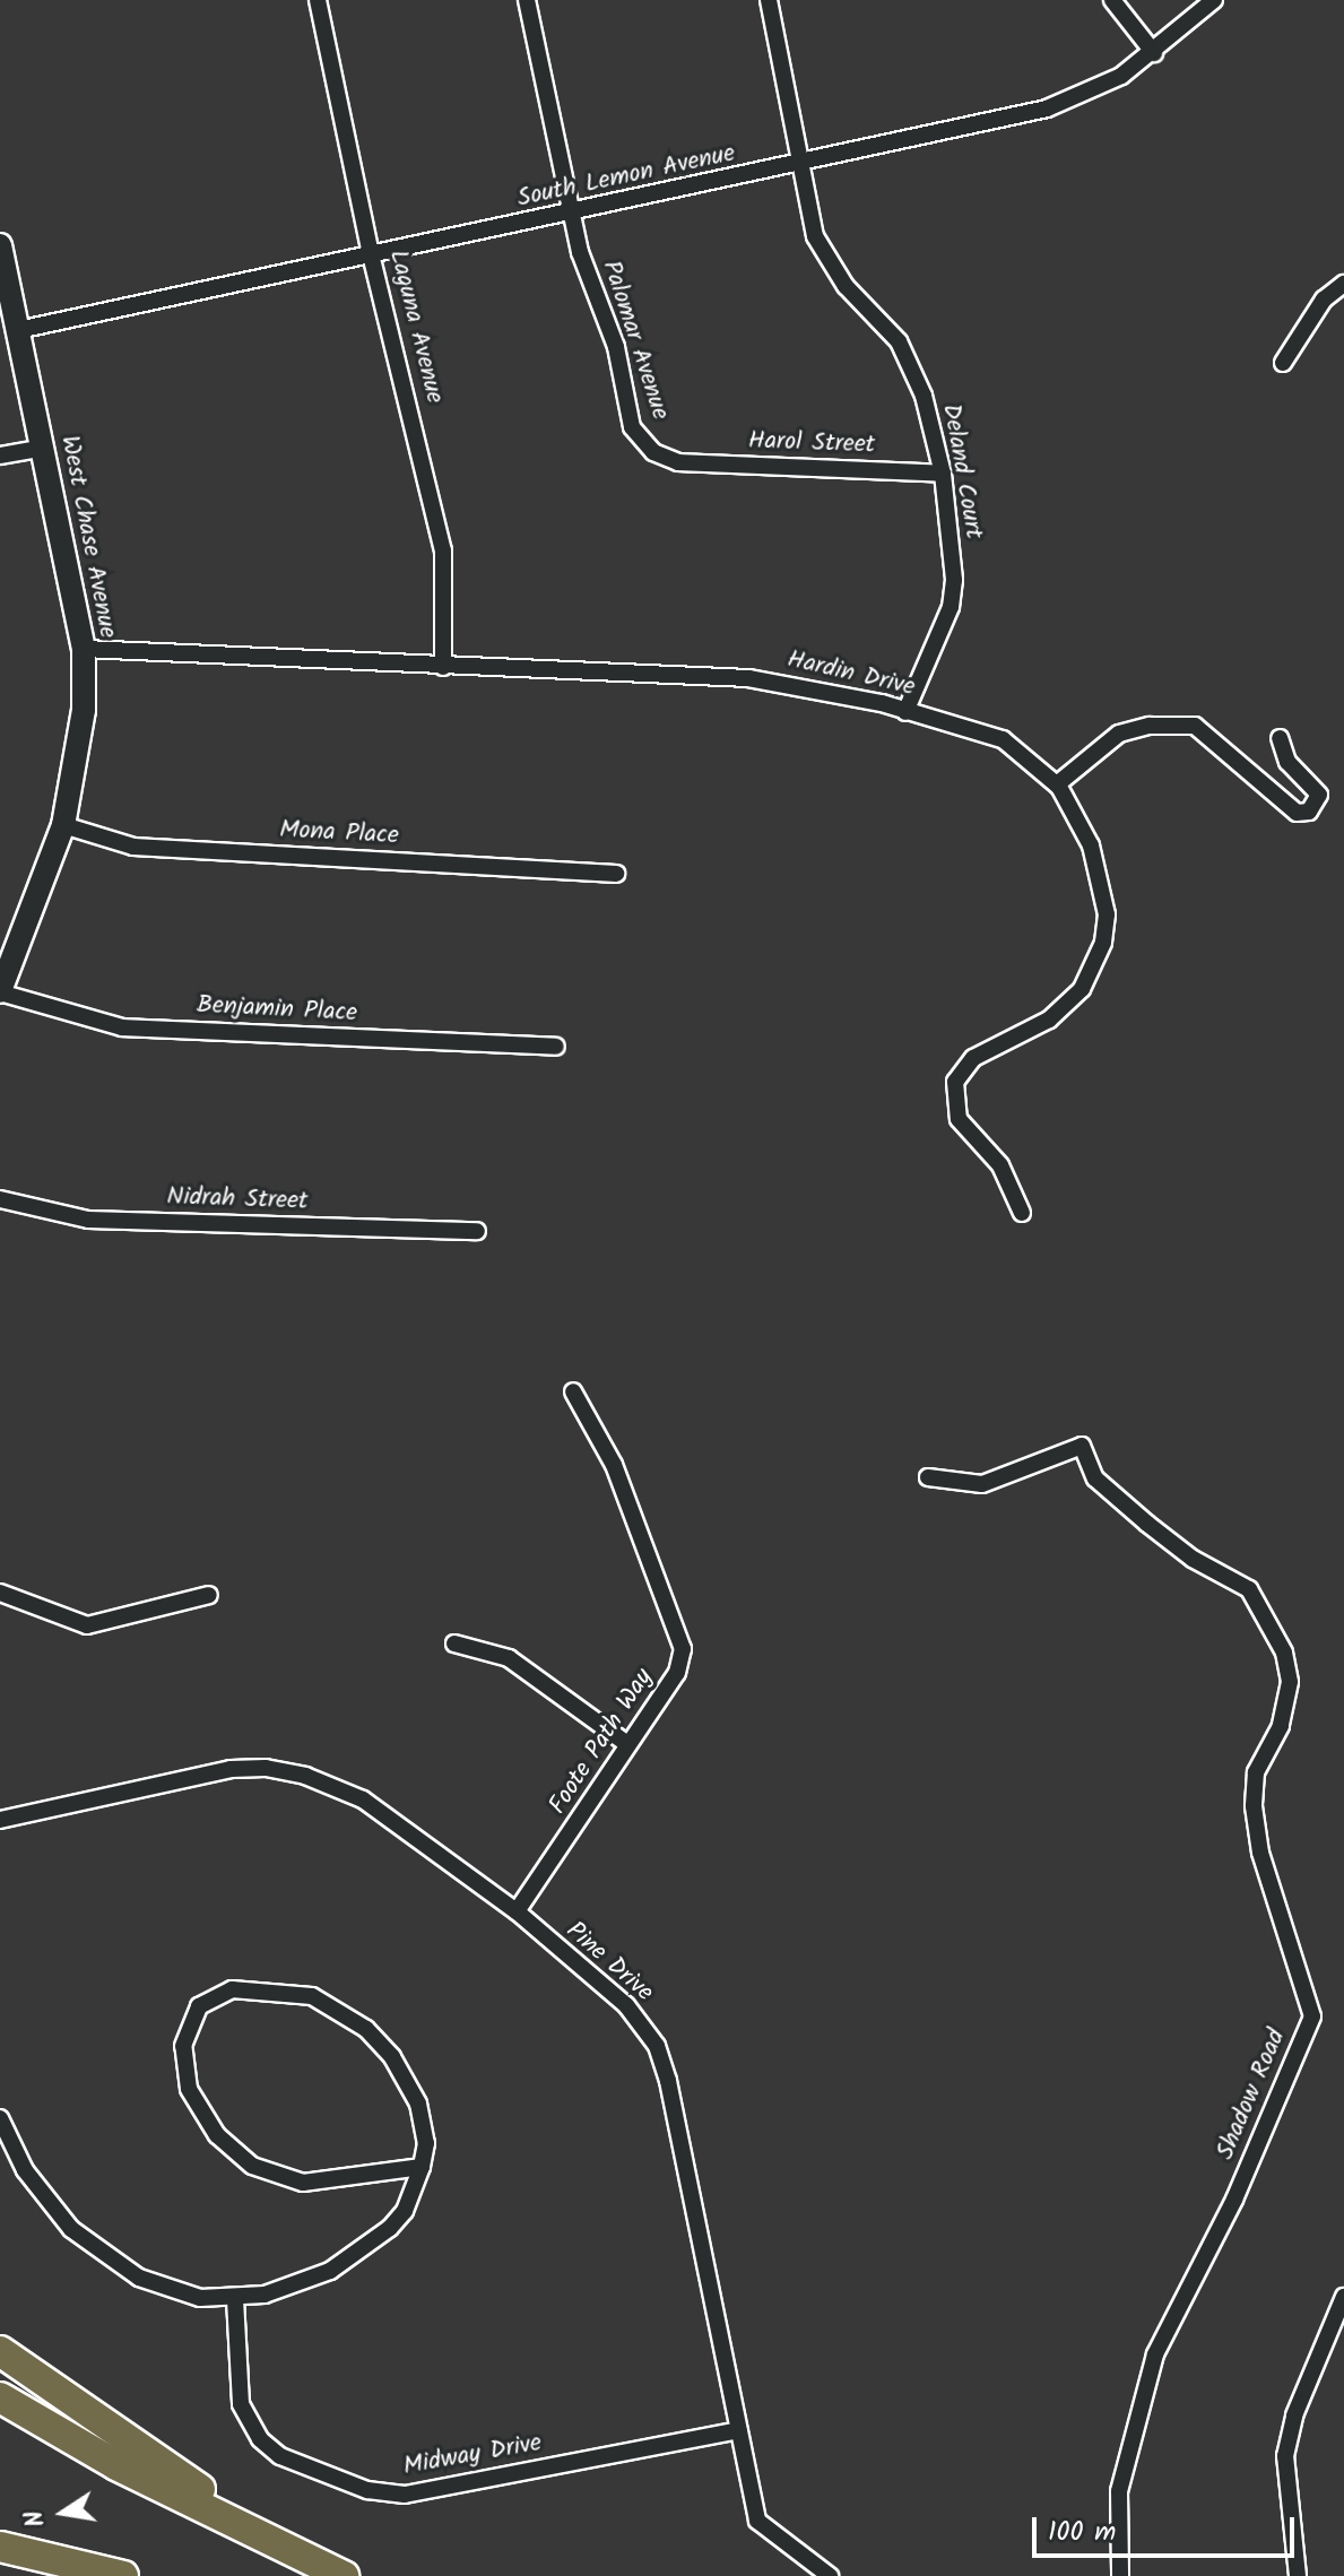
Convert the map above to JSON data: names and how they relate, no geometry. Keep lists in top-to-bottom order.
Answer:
{
  "streets": {
    "main road": ["West Chase Avenue"],
    "street": [
      "South Lemon Avenue",
      "Laguna Avenue",
      "Palomar Avenue",
      "Harol Street",
      "Deland Court",
      "Hardin Drive",
      "Mona Place",
      "Benjamin Place",
      "Nidrah Street",
      "Foote Path Way",
      "Pine Drive",
      "Shadow Road",
      "Midway Drive"
    ]
  },
  "crossings": [
    ["South Lemon Avenue", "Laguna Avenue"],
    ["South Lemon Avenue", "Palomar Avenue"],
    ["South Lemon Avenue", "Deland Court"],
    ["South Lemon Avenue", "West Chase Avenue"],
    ["Laguna Avenue", "Hardin Drive"],
    ["Palomar Avenue", "Harol Street"],
    ["Harol Street", "Deland Court"],
    ["Deland Court", "Hardin Drive"],
    ["West Chase Avenue", "Hardin Drive"],
    ["West Chase Avenue", "Mona Place"],
    ["West Chase Avenue", "Benjamin Place"],
    ["Foote Path Way", "Pine Drive"],
    ["Pine Drive", "Midway Drive"]
  ],
  "scale_bar": "100 m",
  "north": "left"
}
